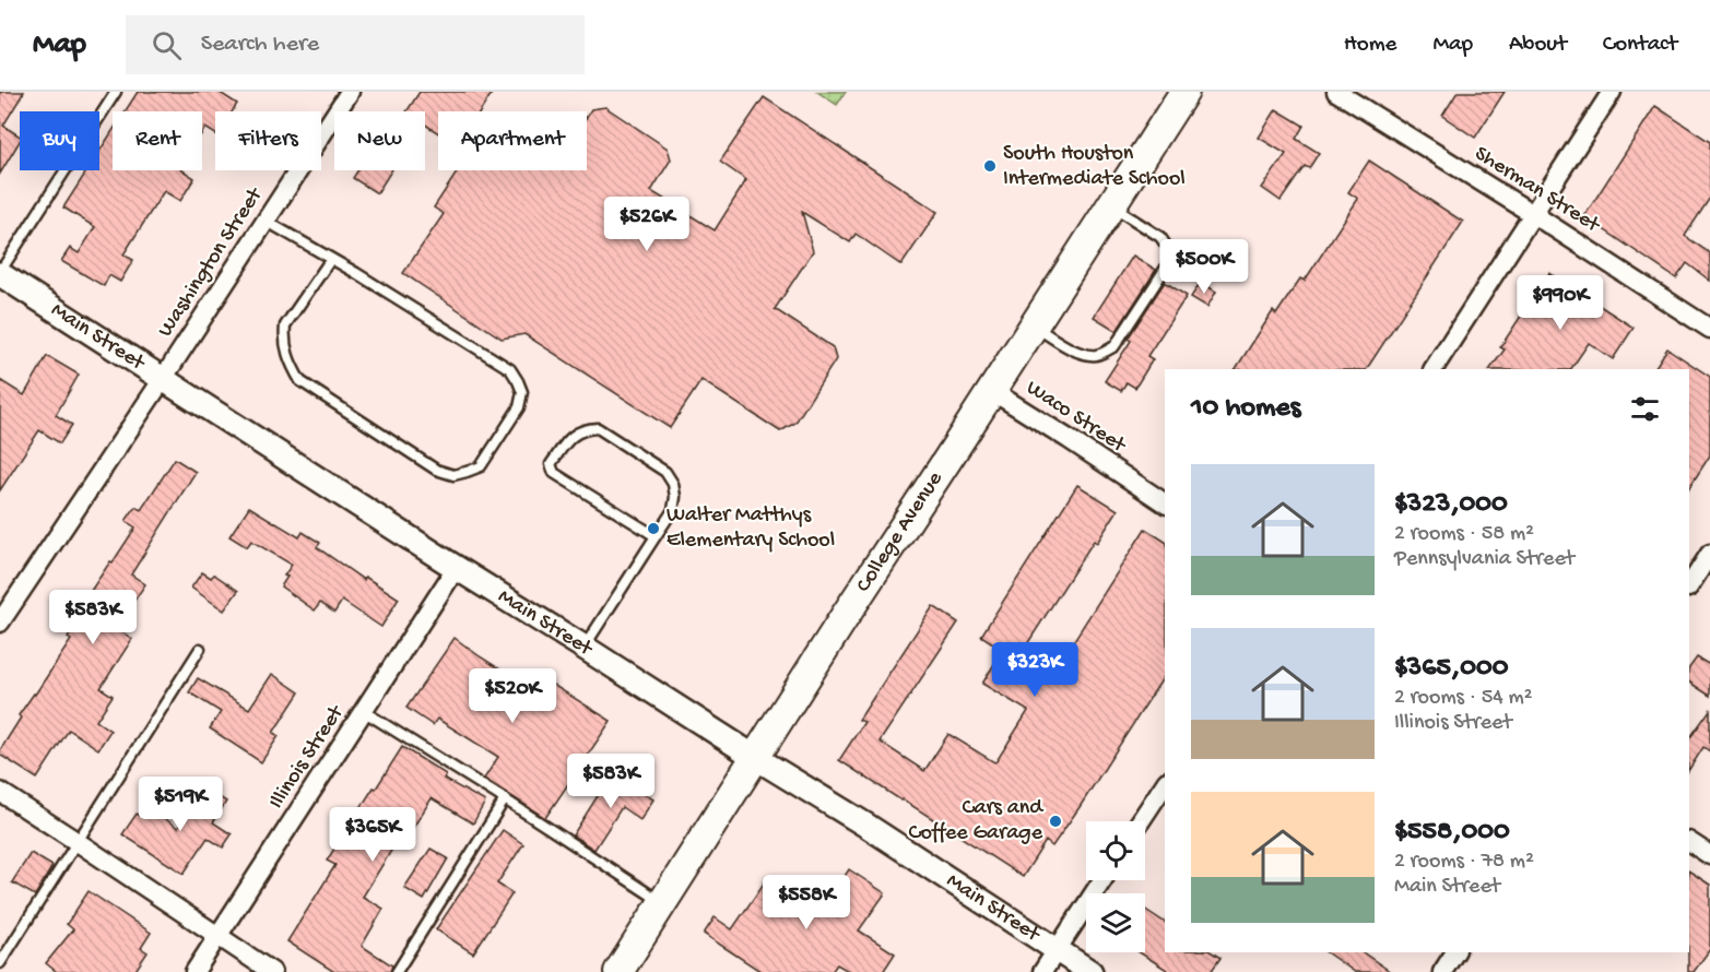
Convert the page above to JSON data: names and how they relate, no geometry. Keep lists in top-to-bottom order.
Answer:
{
  "streets": {
    "main road": ["College Avenue"],
    "street": [
      "Sherman Street",
      "Washington Street",
      "Main Street",
      "Waco Street",
      "Illinois Street"
    ]
  },
  "crossings": [
    ["Washington Street", "Main Street"],
    ["Main Street", "College Avenue"],
    ["Main Street", "Illinois Street"],
    ["Waco Street", "College Avenue"]
  ],
  "places": ["South Houston Intermediate School", "Walter Matthys Elementary School", "Cars and Coffee Garage"],
  "page": {
    "header": "Map",
    "search": "Search here",
    "nav": [
      "Home",
      "Map",
      "About",
      "Contact"
    ],
    "chip": [
      "Buy",
      "Rent",
      "Filters",
      "New",
      "Apartment"
    ],
    "price": [
      "$526K",
      "$500K",
      "$990K",
      "$583K",
      "$323K",
      "$520K",
      "$583K",
      "$519K",
      "$365K",
      "$558K"
    ],
    "heading": "10 homes",
    "list": [
      {
        "name": "$323,000",
        "note": "2 rooms · 58 m² · Pennsylvania Street"
      },
      {
        "name": "$365,000",
        "note": "2 rooms · 54 m² · Illinois Street"
      },
      {
        "name": "$558,000",
        "note": "2 rooms · 78 m² · Main Street"
      }
    ]
  }
}
